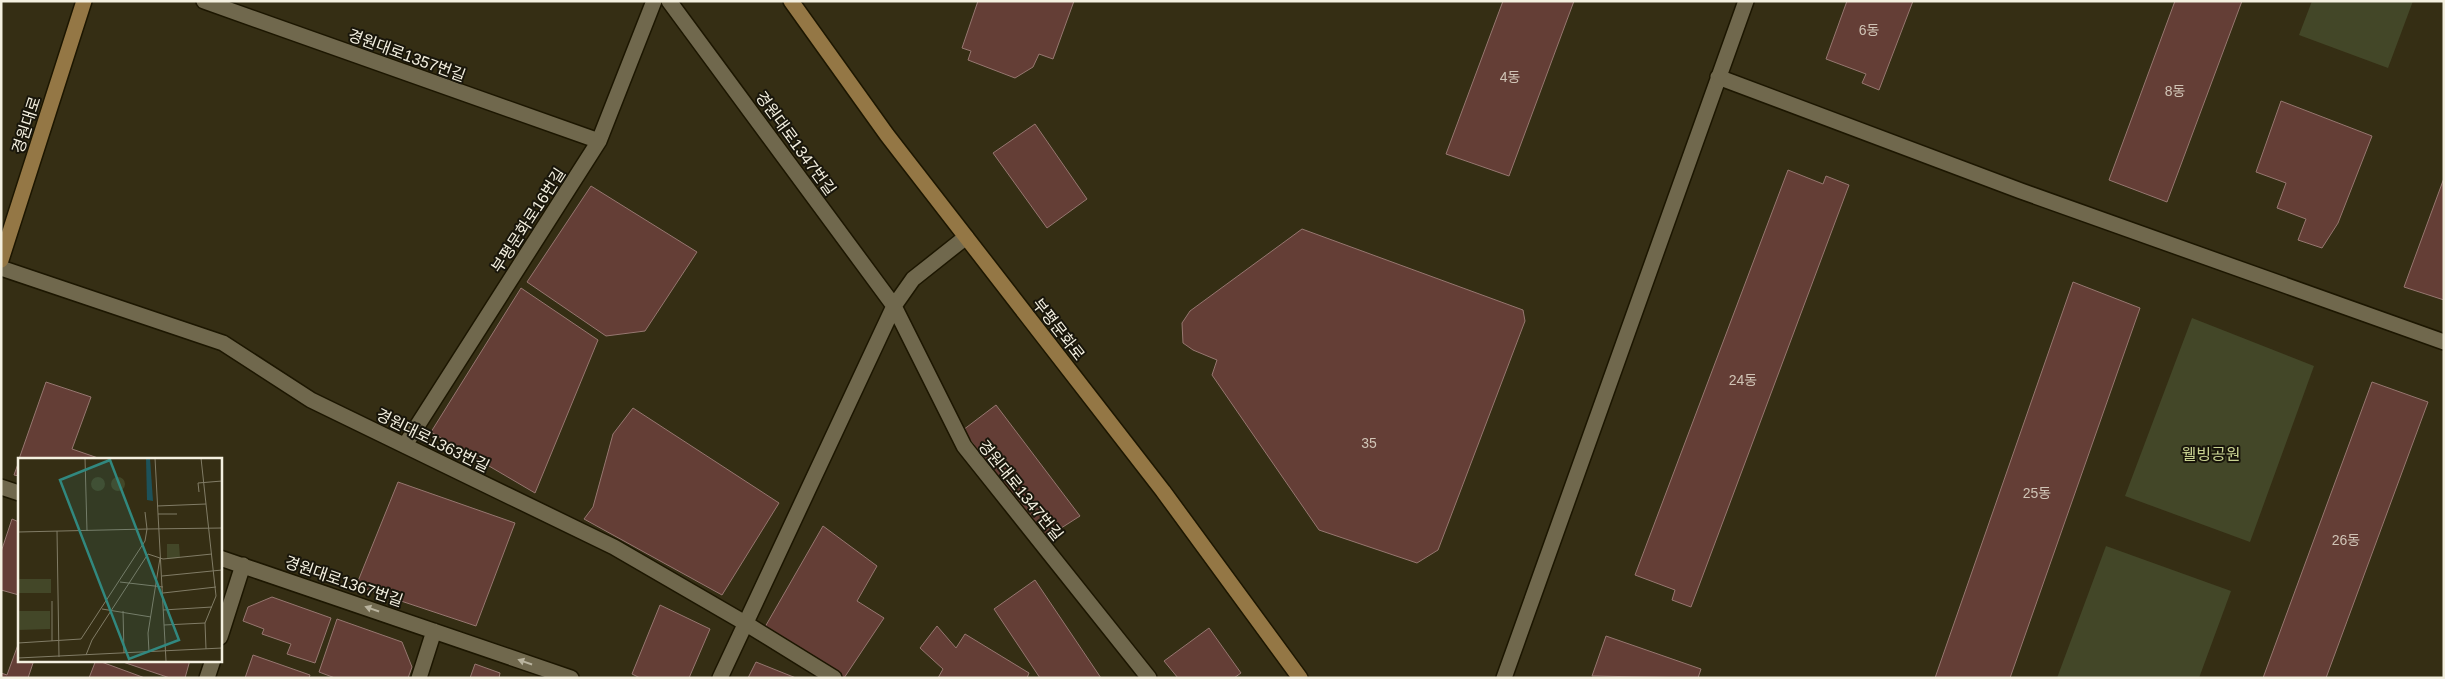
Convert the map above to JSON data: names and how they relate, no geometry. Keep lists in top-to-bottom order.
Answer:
{
  "streets": {
    "street": [
      "경원대로1357번길",
      "경원대로",
      "경원대로1347번길",
      "부평문화로16번길",
      "부평문화로",
      "경원대로1363번길",
      "경원대로1367번길"
    ]
  },
  "crossings": [
    ["경원대로1357번길", "부평문화로16번길"],
    ["부평문화로16번길", "경원대로1363번길"]
  ],
  "one_way": ["경원대로1367번길"],
  "parks": ["웰빙공원"],
  "house_numbers": [
    "6동",
    "4동",
    "8동",
    "24동",
    "35",
    "25동",
    "26동"
  ]
}
